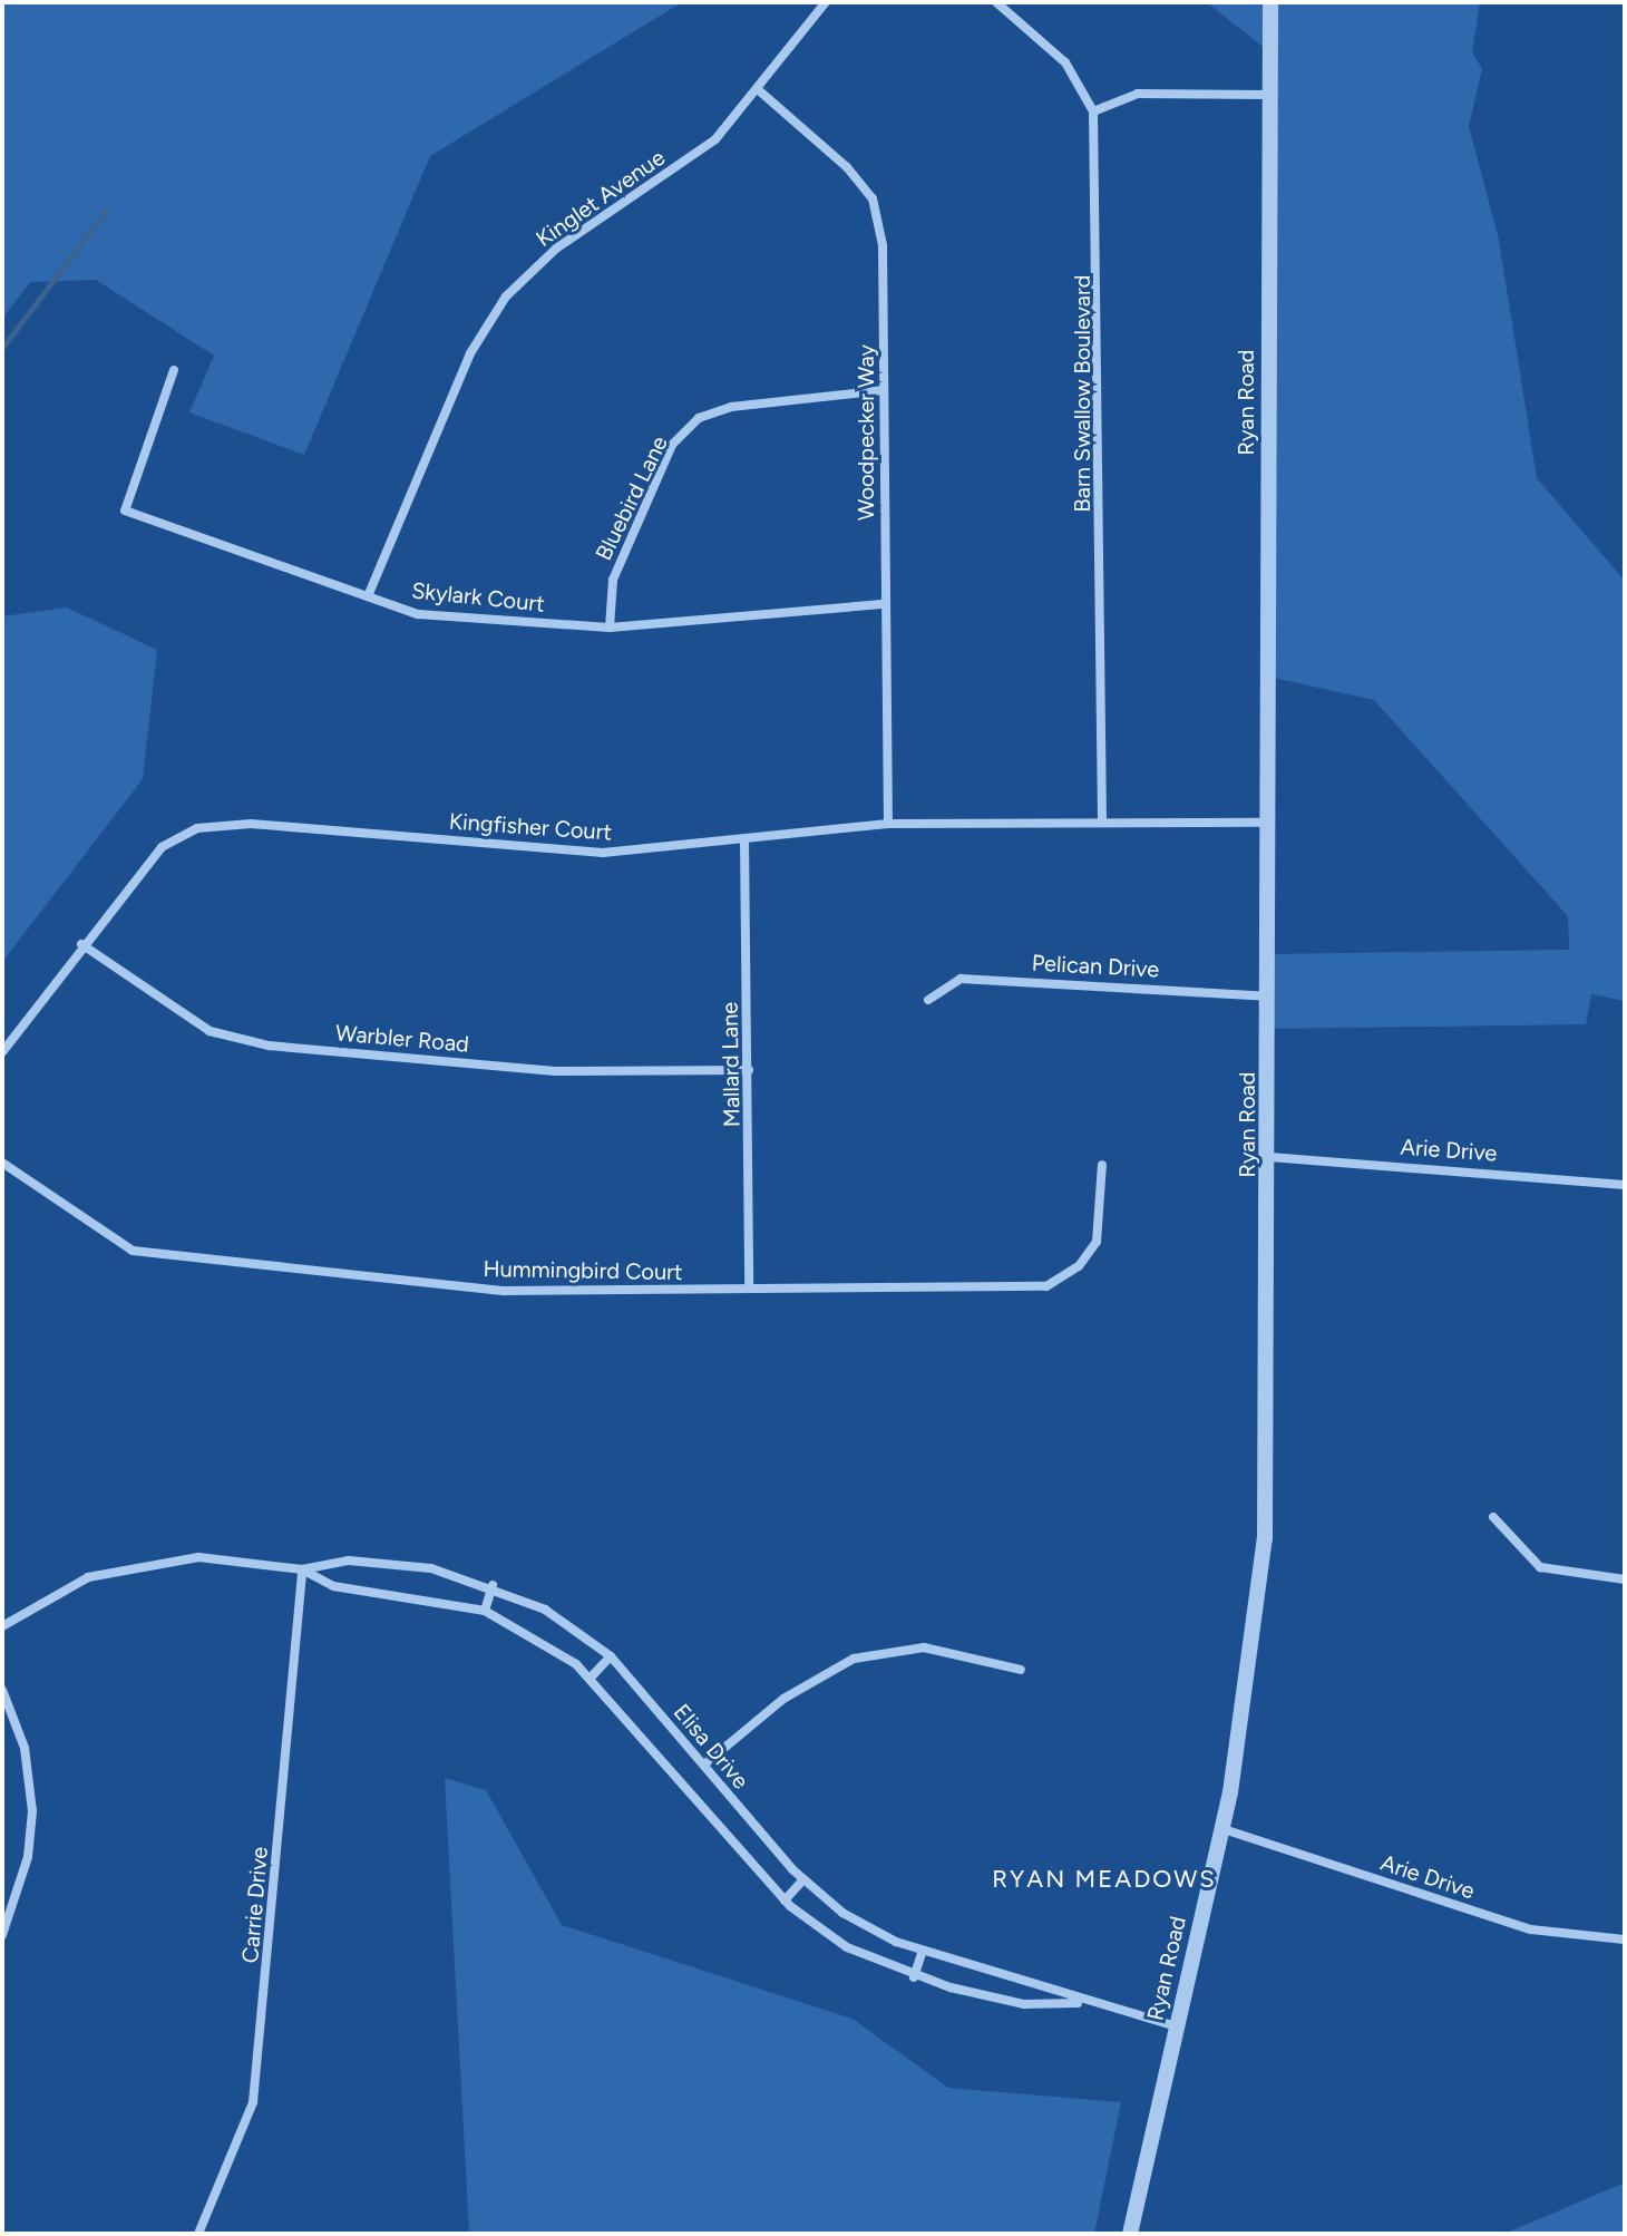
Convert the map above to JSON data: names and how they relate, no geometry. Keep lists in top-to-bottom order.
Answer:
{
  "streets": {
    "street": [
      "Kinglet Avenue",
      "Barn Swallow Boulevard",
      "Ryan Road",
      "Woodpecker Way",
      "Bluebird Lane",
      "Skylark Court",
      "Kingfisher Court",
      "Pelican Drive",
      "Warbler Road",
      "Mallard Lane",
      "Arie Drive",
      "Hummingbird Court",
      "Elisa Drive",
      "Carrie Drive"
    ]
  },
  "crossings": [
    ["Kinglet Avenue", "Woodpecker Way"],
    ["Kinglet Avenue", "Skylark Court"],
    ["Barn Swallow Boulevard", "Kingfisher Court"],
    ["Ryan Road", "Kingfisher Court"],
    ["Ryan Road", "Pelican Drive"],
    ["Ryan Road", "Arie Drive"],
    ["Ryan Road", "Elisa Drive"],
    ["Woodpecker Way", "Bluebird Lane"],
    ["Woodpecker Way", "Skylark Court"],
    ["Woodpecker Way", "Kingfisher Court"],
    ["Bluebird Lane", "Skylark Court"],
    ["Kingfisher Court", "Warbler Road"],
    ["Kingfisher Court", "Mallard Lane"],
    ["Warbler Road", "Mallard Lane"],
    ["Mallard Lane", "Hummingbird Court"],
    ["Elisa Drive", "Carrie Drive"]
  ],
  "districts": ["RYAN MEADOWS"]
}
